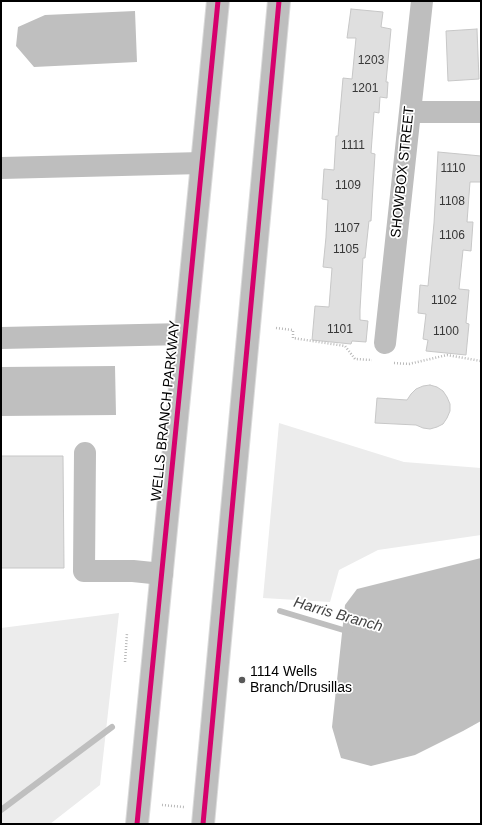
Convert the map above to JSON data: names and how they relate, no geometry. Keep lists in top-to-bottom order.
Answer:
{
  "streets": {
    "main road": ["SHOWBOX STREET", "WELLS BRANCH PARKWAY"]
  },
  "water": ["Harris Branch"],
  "places": ["1114 Wells Branch/Drusillas"],
  "house_numbers": [
    "1203",
    "1201",
    "1111",
    "1110",
    "1109",
    "1108",
    "1107",
    "1106",
    "1105",
    "1102",
    "1101",
    "1100"
  ]
}
